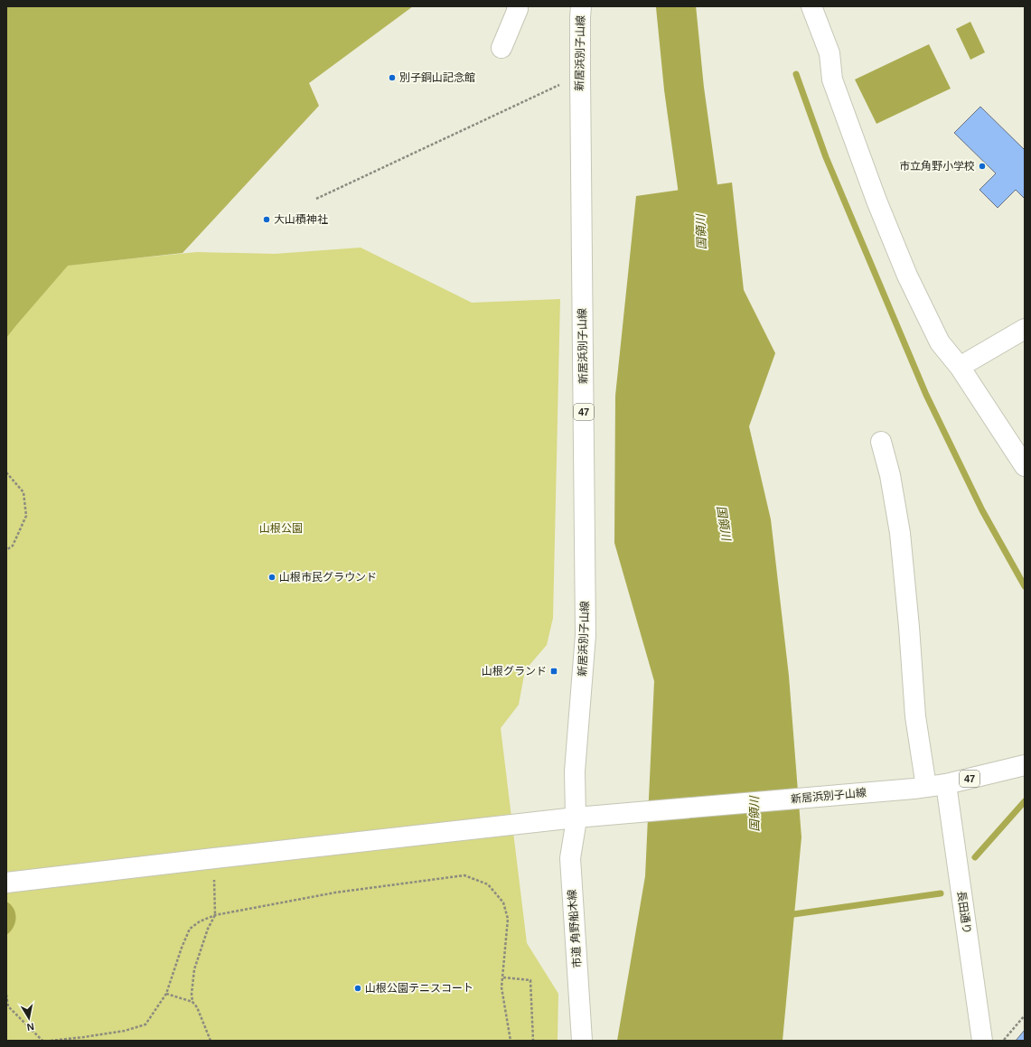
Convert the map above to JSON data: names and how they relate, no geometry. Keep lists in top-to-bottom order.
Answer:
{
  "streets": {
    "street": [
      "新居浜別子山線",
      "47",
      "長田通り",
      "市道 角野船木線"
    ]
  },
  "crossings": [
    ["新居浜別子山線", "長田通り"],
    ["新居浜別子山線", "市道 角野船木線"]
  ],
  "water": ["国領川"],
  "parks": ["山根公園"],
  "places": {
    "other": [
      "別子銅山記念館",
      "市立角野小学校",
      "大山積神社",
      "山根市民グラウンド",
      "山根公園テニスコート"
    ],
    "transit": ["山根グランド"]
  },
  "north": "bottom"
}
